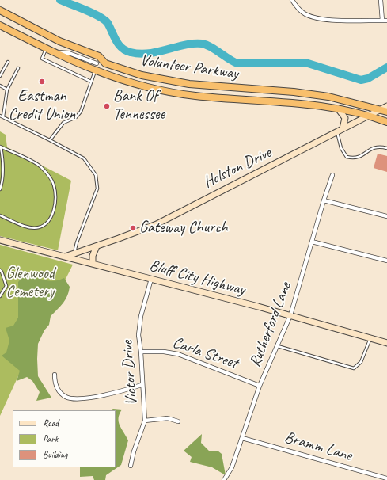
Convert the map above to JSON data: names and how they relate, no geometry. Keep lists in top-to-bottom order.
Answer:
{
  "streets": {
    "highway": ["Volunteer Parkway"],
    "main road": ["Holston Drive", "Bluff City Highway"],
    "street": [
      "Rutherford Lane",
      "Carla Street",
      "Victor Drive",
      "Bramm Lane"
    ]
  },
  "crossings": [
    ["Volunteer Parkway", "Holston Drive"],
    ["Holston Drive", "Bluff City Highway"],
    ["Bluff City Highway", "Rutherford Lane"],
    ["Bluff City Highway", "Victor Drive"],
    ["Rutherford Lane", "Carla Street"],
    ["Rutherford Lane", "Bramm Lane"],
    ["Carla Street", "Victor Drive"]
  ],
  "parks": ["Glenwood Cemetery"],
  "places": ["Eastman Credit Union", "Bank Of Tennessee", "Gateway Church"],
  "legend": ["Road", "Park", "Building"]
}
